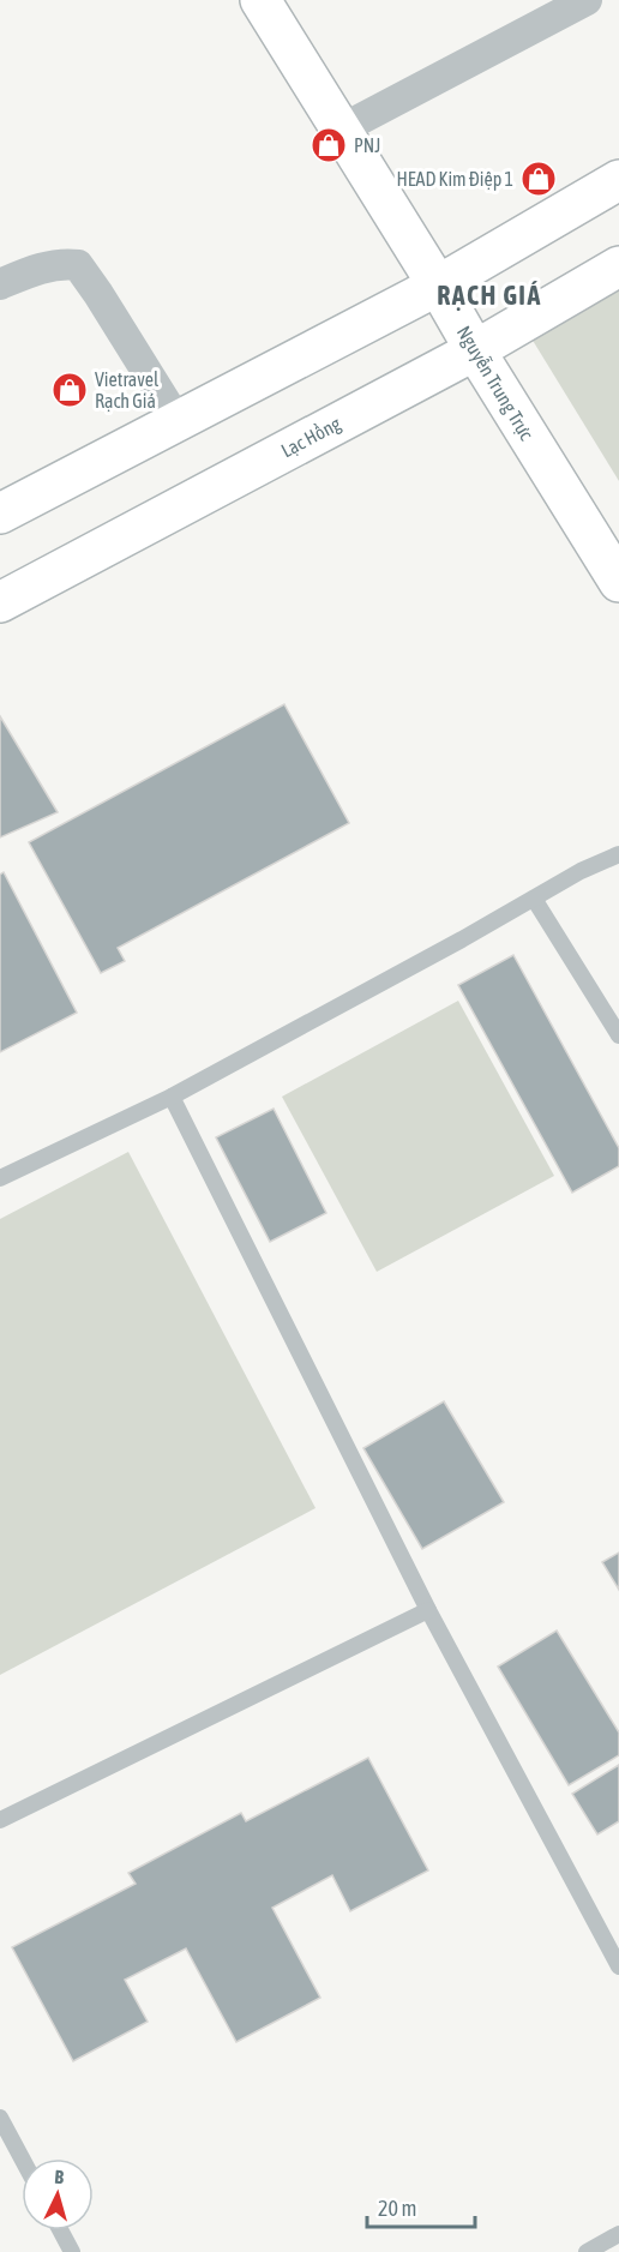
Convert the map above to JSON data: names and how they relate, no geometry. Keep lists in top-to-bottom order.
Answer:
{
  "streets": {
    "main road": ["Nguyễn Trung Trực", "Lạc Hồng"]
  },
  "crossings": [
    ["Nguyễn Trung Trực", "Lạc Hồng"]
  ],
  "districts": ["RẠCH GIÁ"],
  "places": {
    "shop": ["PNJ", "HEAD Kim Điệp 1", "Vietravel Rạch Giá"]
  },
  "scale_bar": "20 m",
  "north": "top"
}
